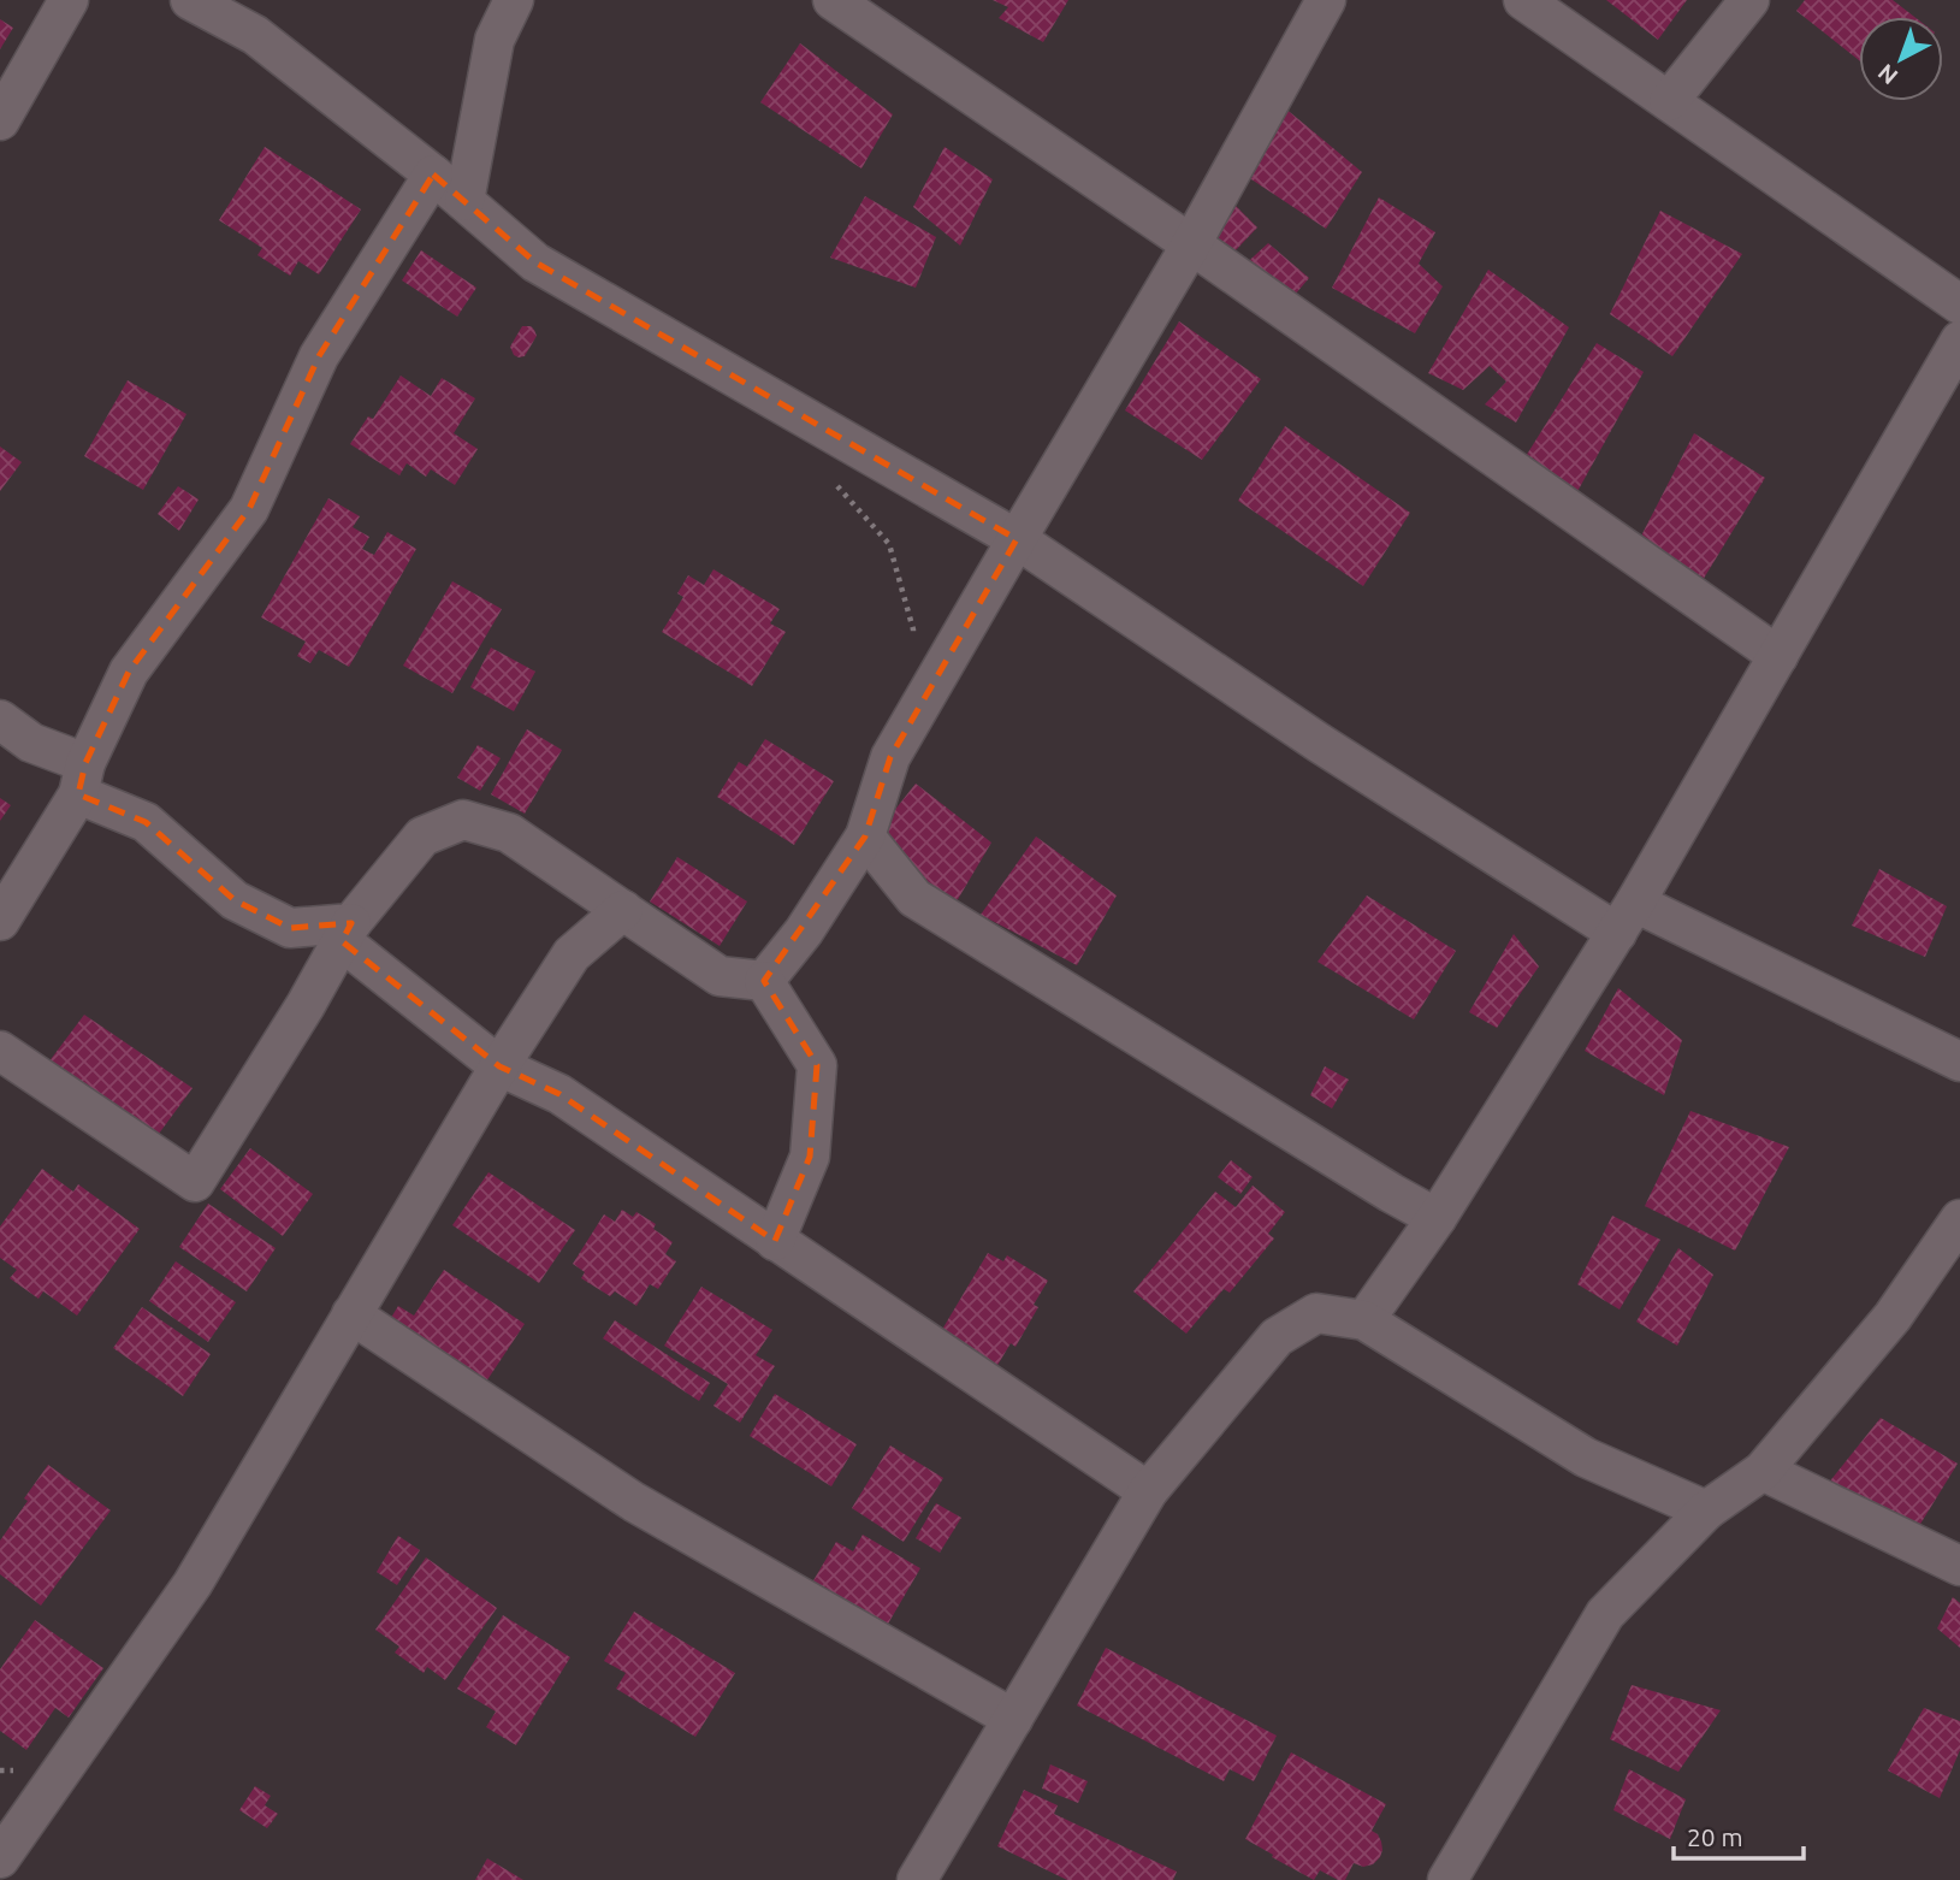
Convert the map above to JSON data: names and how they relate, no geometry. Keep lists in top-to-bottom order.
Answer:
{
  "scale_bar": "20 m",
  "north": "bottom left"
}
